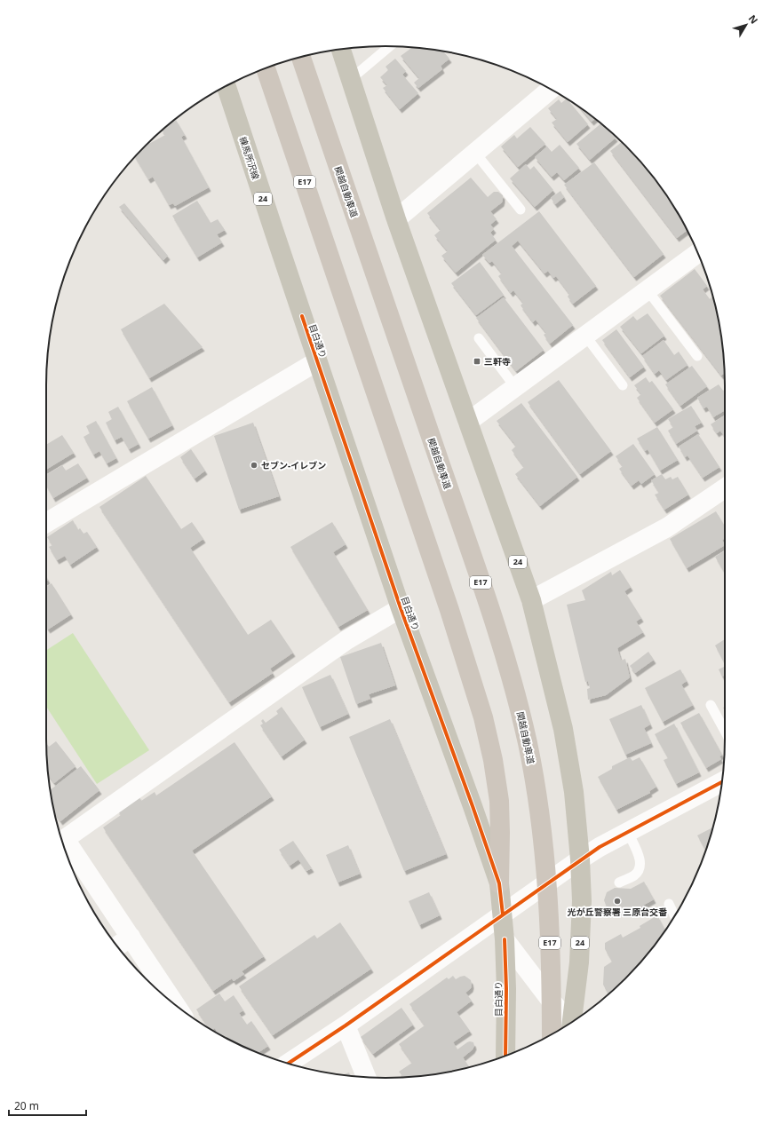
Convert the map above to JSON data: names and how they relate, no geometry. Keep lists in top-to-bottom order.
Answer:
{
  "streets": {
    "highway": ["E17", "関越自動車道"],
    "main road": ["練馬所沢線", "24", "目白通り"]
  },
  "crossings": [
    ["練馬所沢線", "目白通り"],
    ["E17", "関越自動車道"],
    ["E17", "目白通り"]
  ],
  "places": {
    "transit": ["三軒寺"],
    "other": ["セブン-イレブン", "光が丘警察署 三原台交番"]
  },
  "scale_bar": "20 m",
  "north": "top right"
}
